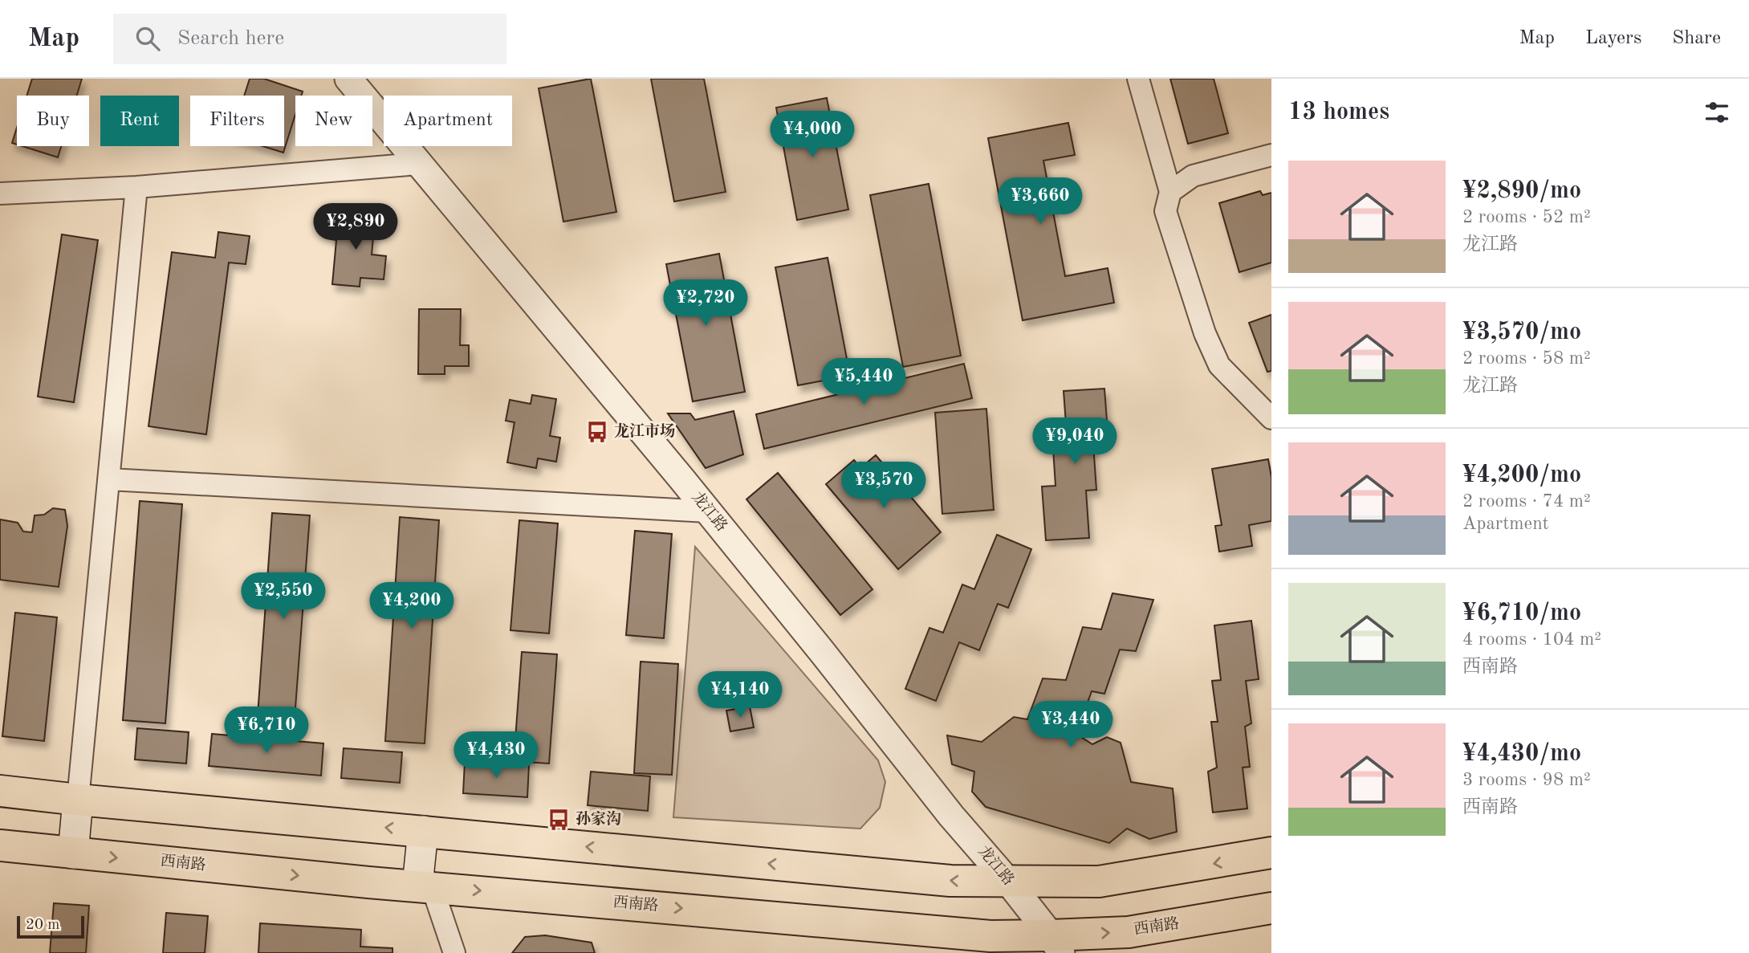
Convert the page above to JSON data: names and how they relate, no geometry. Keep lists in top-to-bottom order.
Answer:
{
  "streets": {
    "main road": ["西南路"],
    "street": ["龙江路"]
  },
  "crossings": [
    ["龙江路", "西南路"]
  ],
  "places": {
    "bus stop": ["龙江市场", "孙家沟"]
  },
  "scale_bar": "20 m",
  "page": {
    "header": "Map",
    "search": "Search here",
    "nav": ["Map", "Layers", "Share"],
    "heading": "13 homes",
    "chip": [
      "Buy",
      "Rent",
      "Filters",
      "New",
      "Apartment"
    ],
    "price": [
      "¥4,000",
      "¥3,660",
      "¥2,890",
      "¥2,720",
      "¥5,440",
      "¥9,040",
      "¥3,570",
      "¥2,550",
      "¥4,200",
      "¥4,140",
      "¥3,440",
      "¥6,710",
      "¥4,430"
    ],
    "list": [
      {
        "name": "¥2,890/mo",
        "note": "2 rooms · 52 m² · 龙江路"
      },
      {
        "name": "¥3,570/mo",
        "note": "2 rooms · 58 m² · 龙江路"
      },
      {
        "name": "¥4,200/mo",
        "note": "2 rooms · 74 m² · Apartment"
      },
      {
        "name": "¥6,710/mo",
        "note": "4 rooms · 104 m² · 西南路"
      },
      {
        "name": "¥4,430/mo",
        "note": "3 rooms · 98 m² · 西南路"
      }
    ],
    "scale": "20 m"
  }
}
